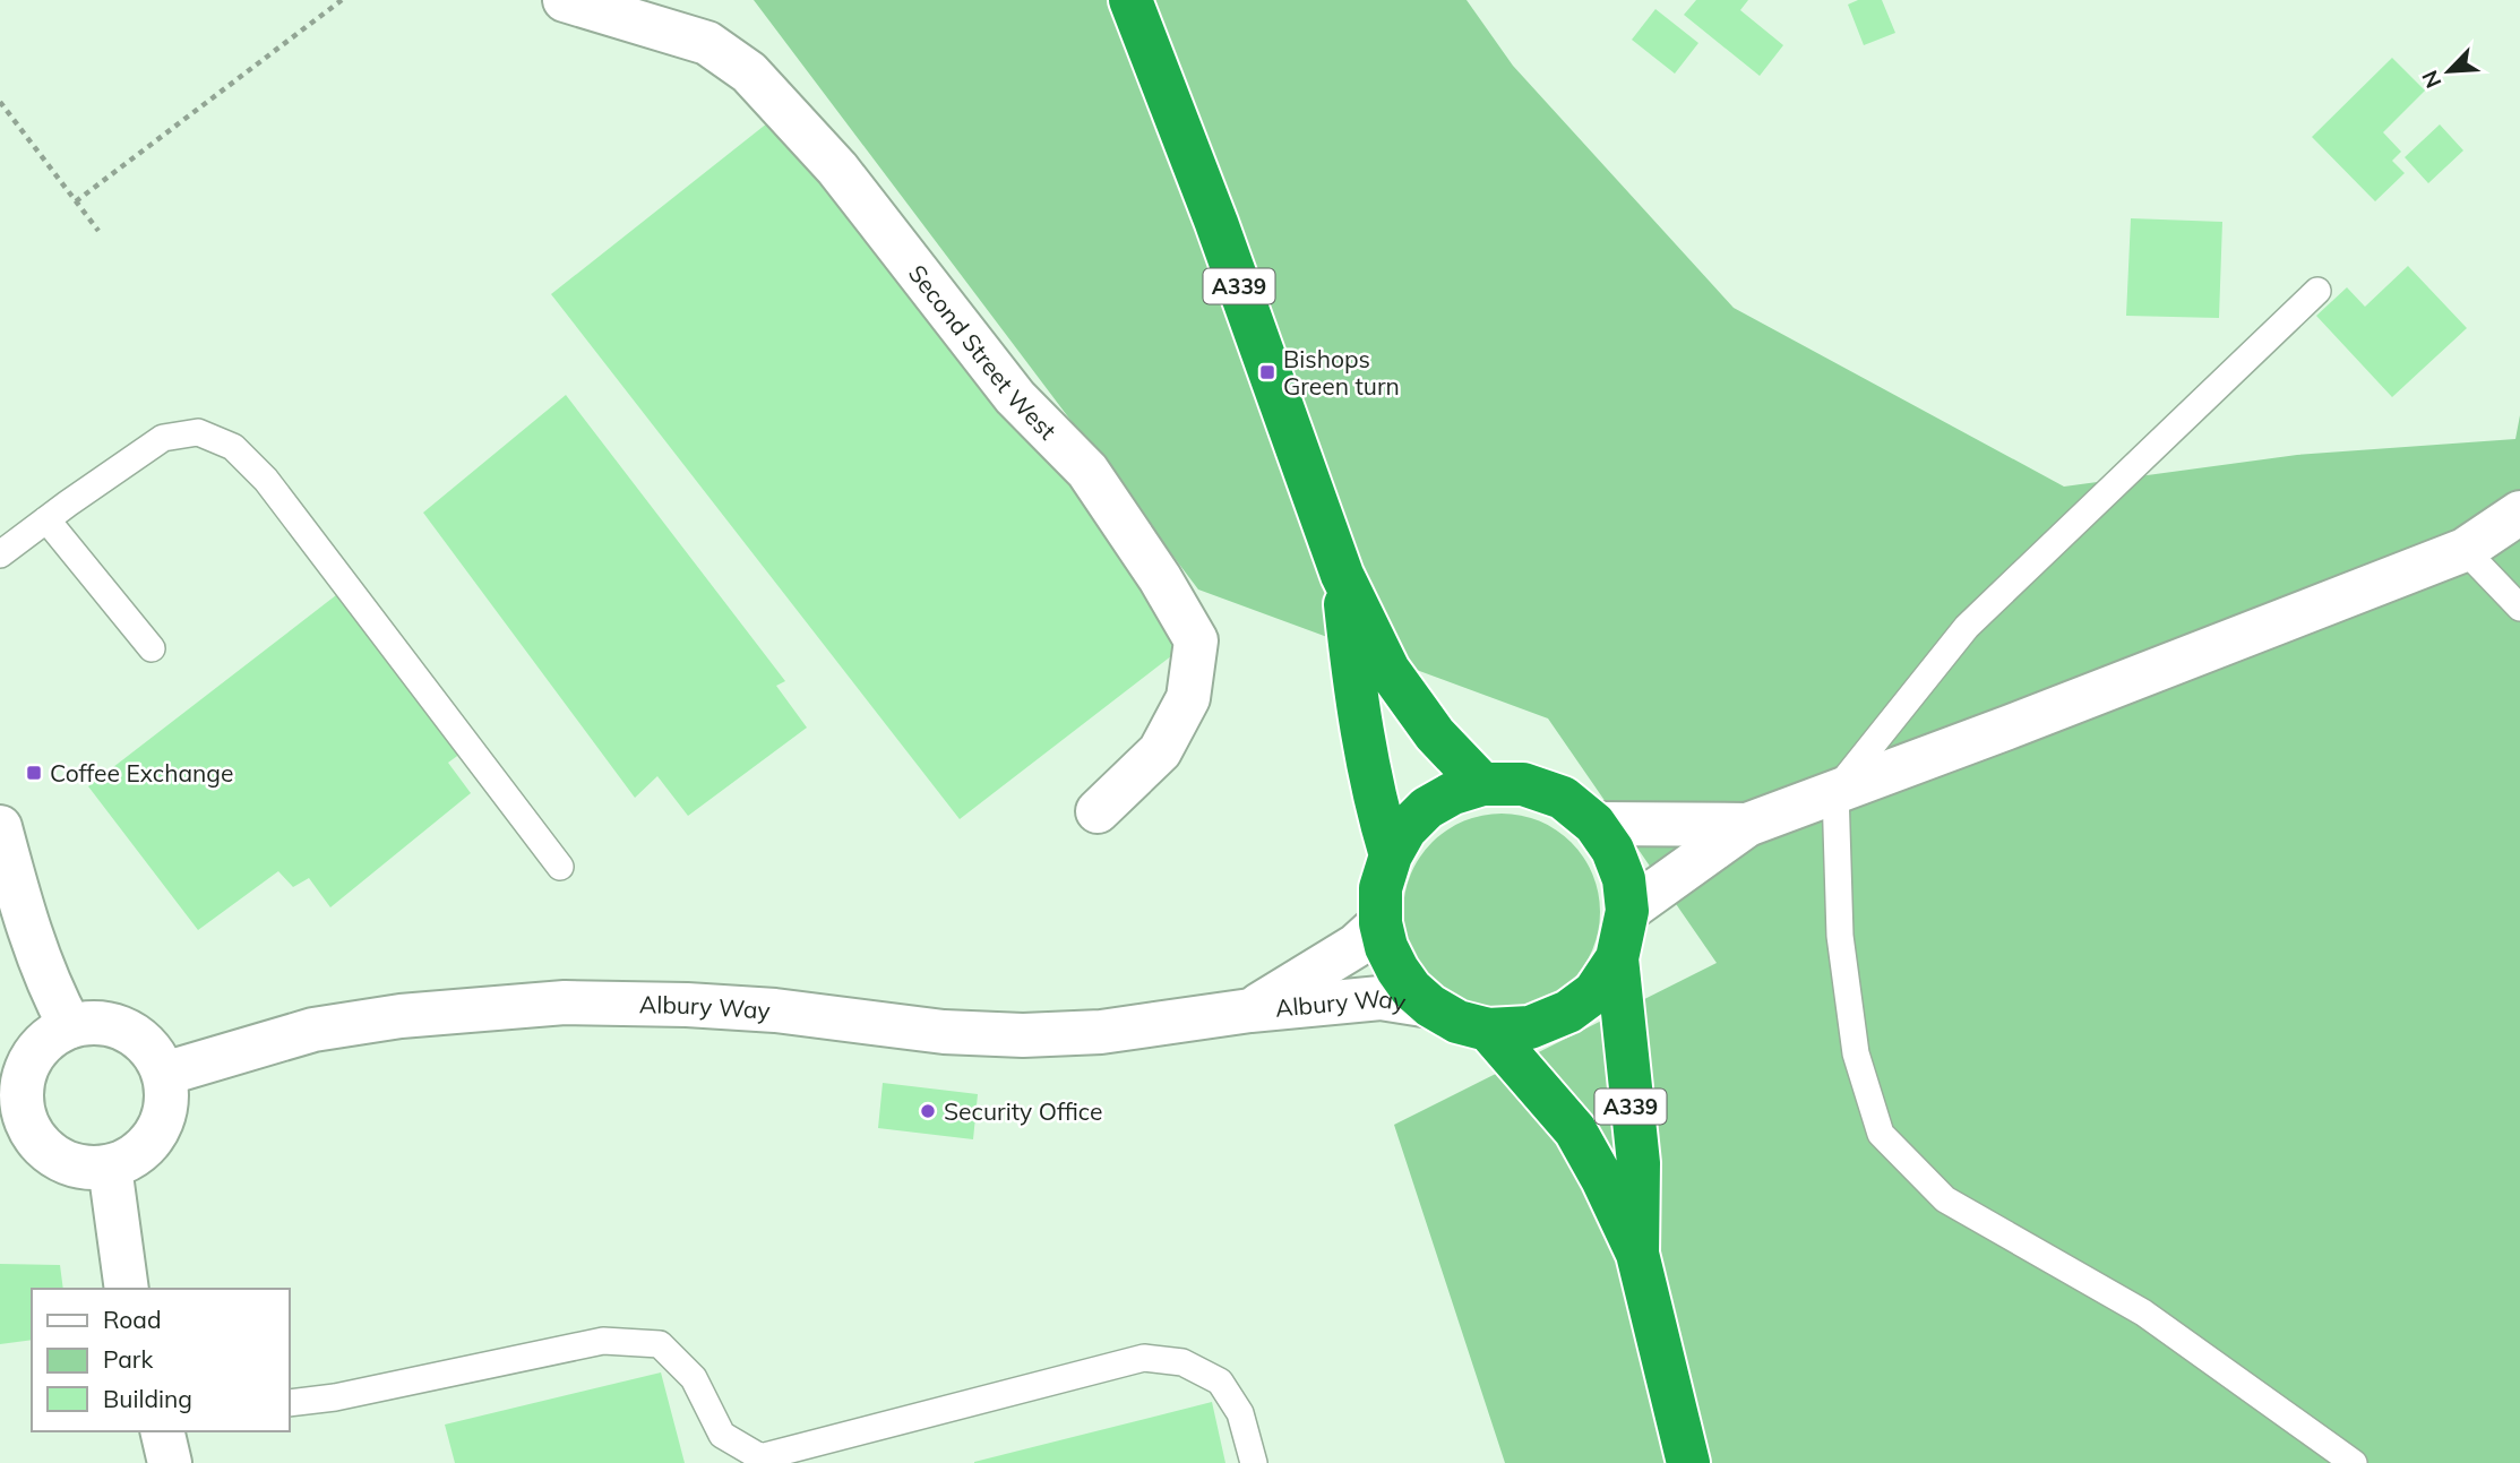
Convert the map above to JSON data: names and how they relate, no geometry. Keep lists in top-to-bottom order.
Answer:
{
  "streets": {
    "highway": ["A339"],
    "street": ["Second Street West", "Albury Way"]
  },
  "crossings": [
    ["A339", "Albury Way"]
  ],
  "places": {
    "transit": ["Bishops Green turn", "Coffee Exchange"],
    "other": ["Security Office"]
  },
  "legend": ["Road", "Park", "Building"],
  "north": "bottom left"
}
